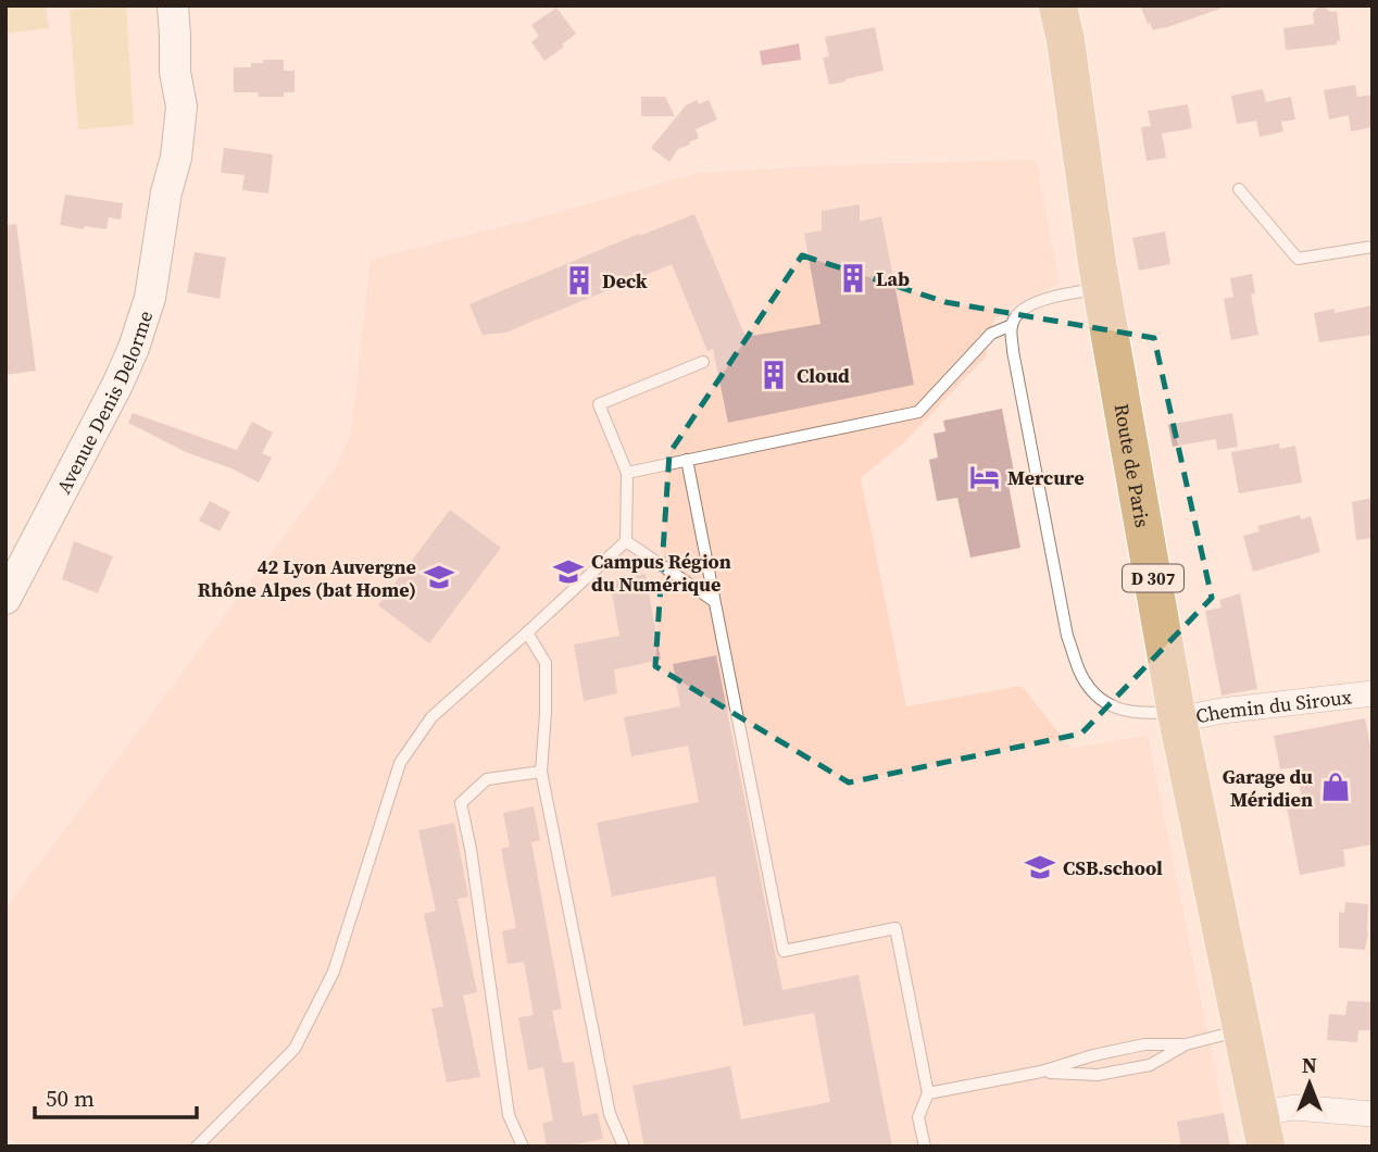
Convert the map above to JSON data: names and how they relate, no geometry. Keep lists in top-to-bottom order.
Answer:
{
  "streets": {
    "main road": ["Route de Paris", "D 307"],
    "street": ["Avenue Denis Delorme", "Chemin du Siroux"]
  },
  "crossings": [
    ["Route de Paris", "Chemin du Siroux"]
  ],
  "places": {
    "building": ["Lab", "Deck", "Cloud"],
    "hotel": ["Mercure"],
    "school or university": ["Campus Région du Numérique", "42 Lyon Auvergne Rhône Alpes (bat Home)", "CSB.school"],
    "shop": ["Garage du Méridien"]
  },
  "scale_bar": "50 m",
  "north": "top"
}
